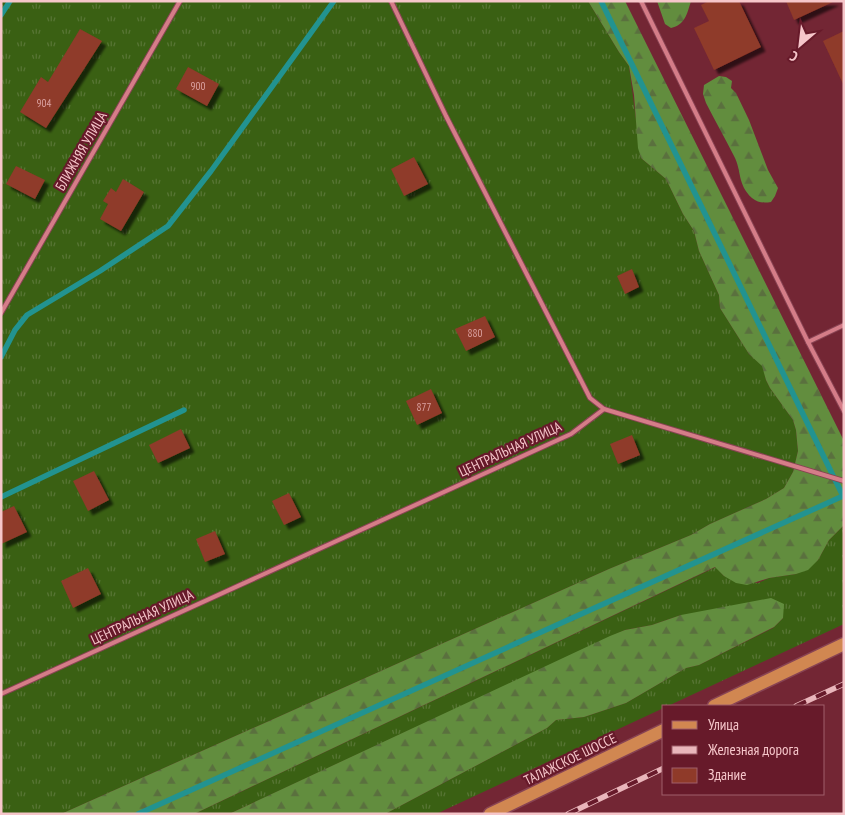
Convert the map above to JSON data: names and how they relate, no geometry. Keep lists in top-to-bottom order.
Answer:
{
  "streets": {
    "main road": ["ТАЛАЖСКОЕ ШОССЕ"],
    "lane": ["БЛИЖНЯЯ УЛИЦА", "ЦЕНТРАЛЬНАЯ УЛИЦА"]
  },
  "house_numbers": [
    "900",
    "904",
    "880",
    "877"
  ],
  "legend": ["Улица", "Железная дорога", "Здание"],
  "north": "bottom left"
}
